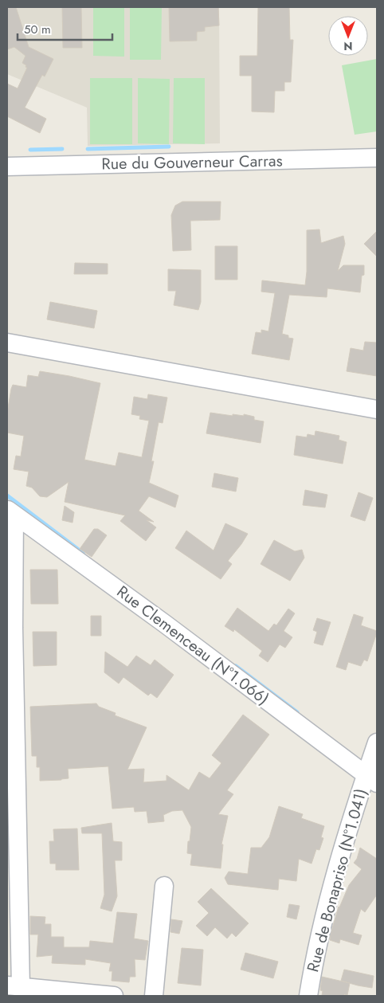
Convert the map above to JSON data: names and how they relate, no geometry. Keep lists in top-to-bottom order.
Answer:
{
  "streets": {
    "street": ["Rue du Gouverneur Carras", "Rue Clemenceau (N°1.066)", "Rue de Bonapriso (N°1.041)"]
  },
  "crossings": [
    ["Rue Clemenceau (N°1.066)", "Rue de Bonapriso (N°1.041)"]
  ],
  "scale_bar": "50 m",
  "north": "bottom"
}
